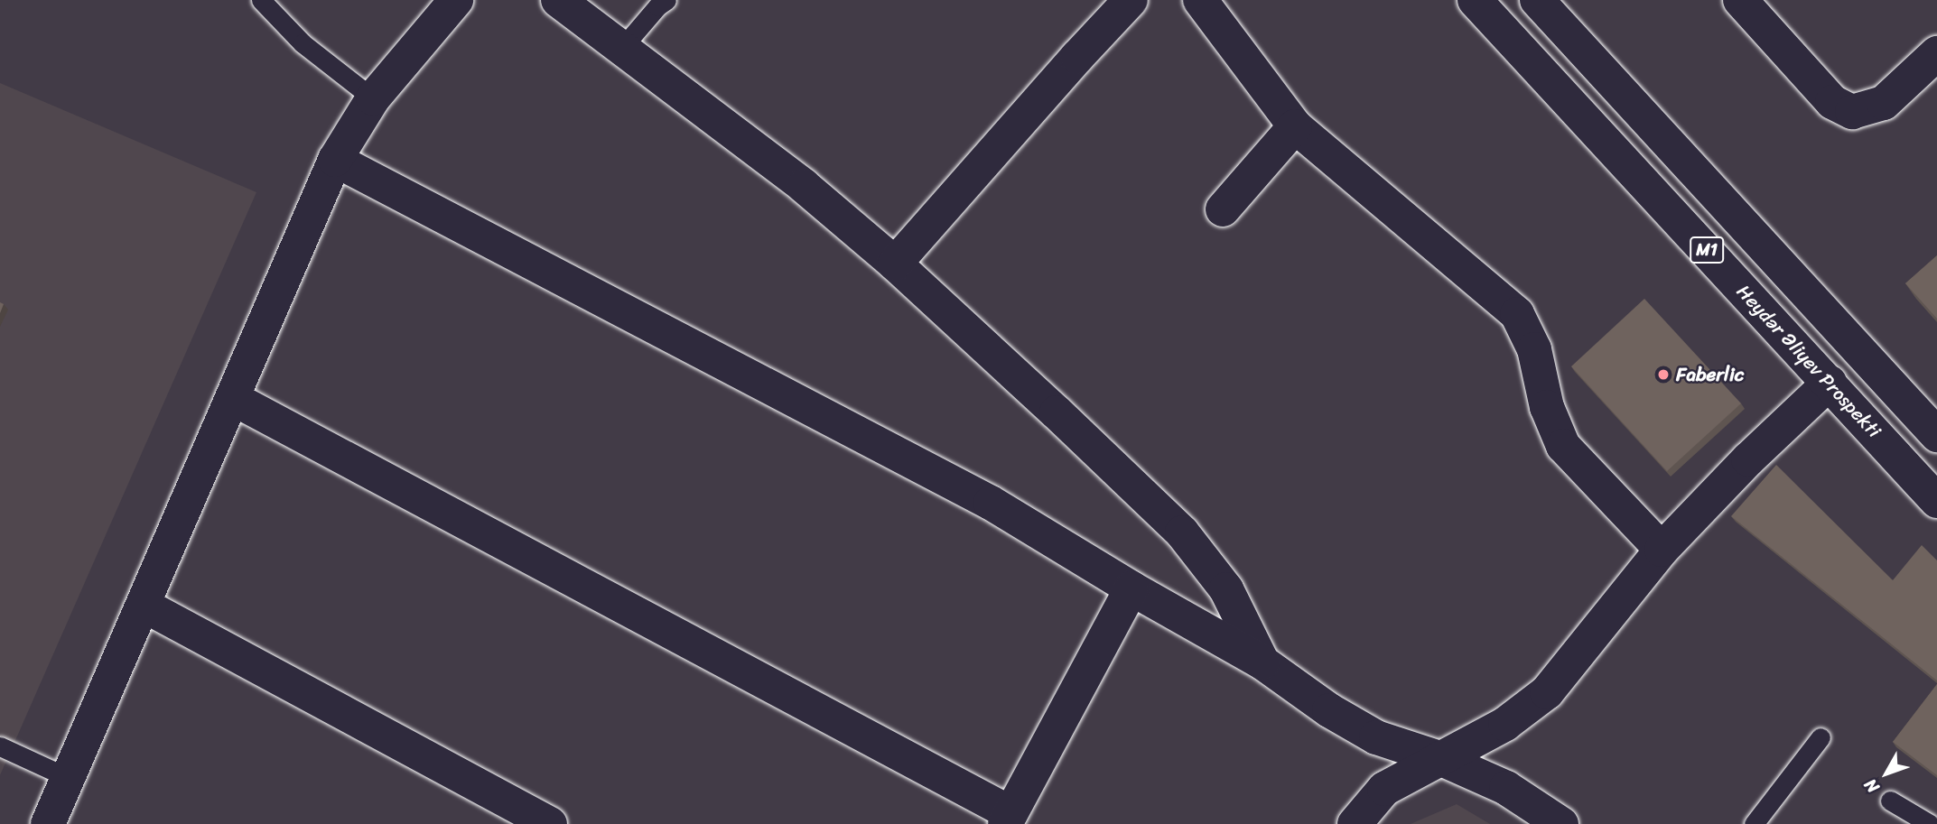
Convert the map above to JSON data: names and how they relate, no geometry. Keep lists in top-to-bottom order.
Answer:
{
  "streets": {
    "main road": ["M1", "Heydər Əliyev Prospekti"]
  },
  "places": ["Faberlic"],
  "north": "bottom left"
}
